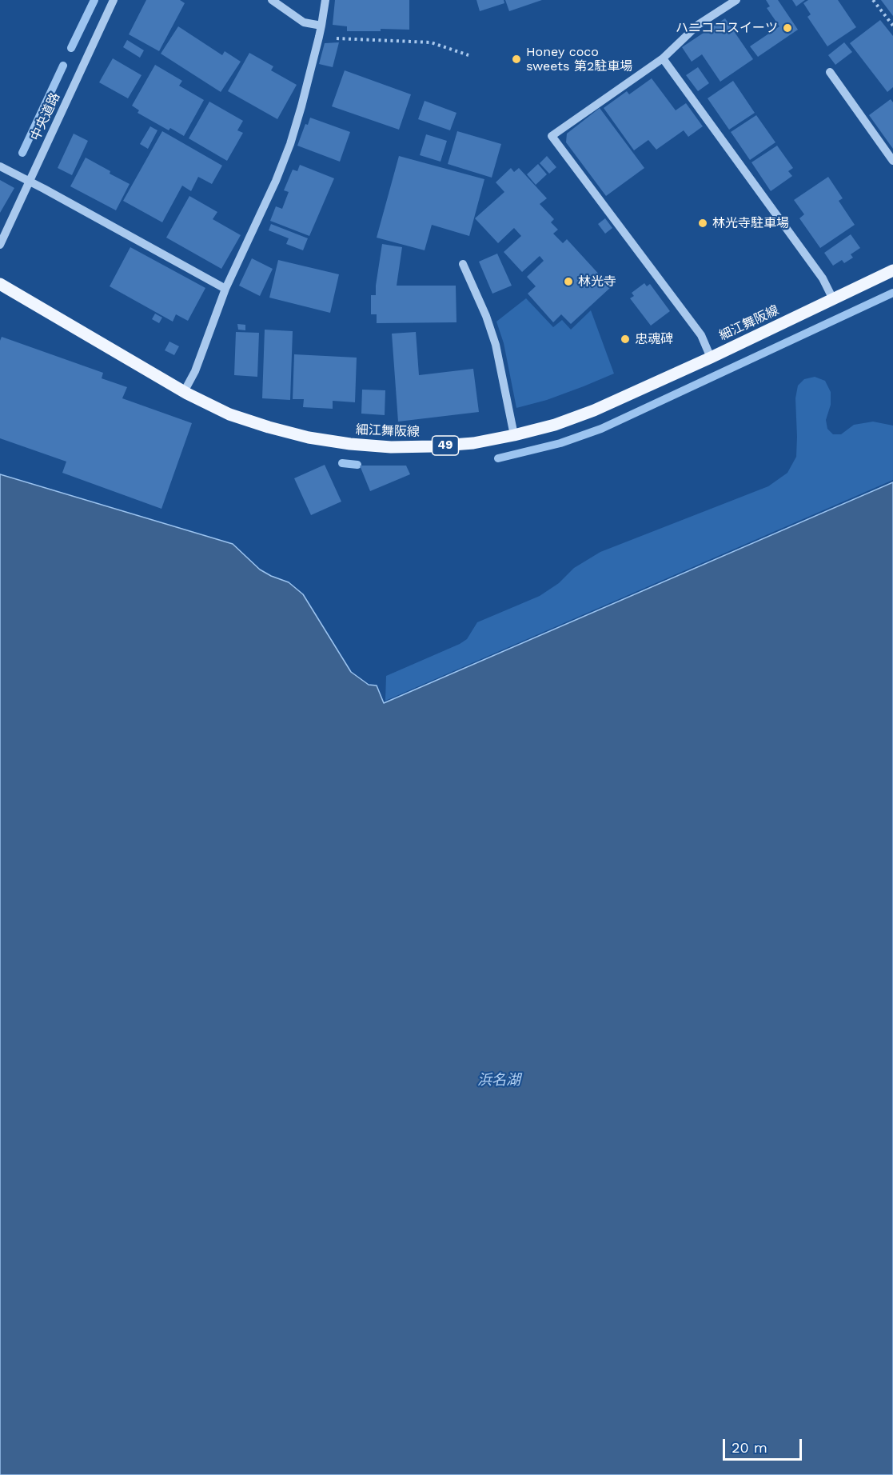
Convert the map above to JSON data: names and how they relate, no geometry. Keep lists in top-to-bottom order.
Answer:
{
  "streets": {
    "main road": ["細江舞阪線", "49"],
    "street": ["中央道路"]
  },
  "water": ["浜名湖"],
  "places": [
    "ハニココスイーツ",
    "Honey coco sweets 第2駐車場",
    "林光寺駐車場",
    "林光寺",
    "忠魂碑"
  ],
  "scale_bar": "20 m"
}
